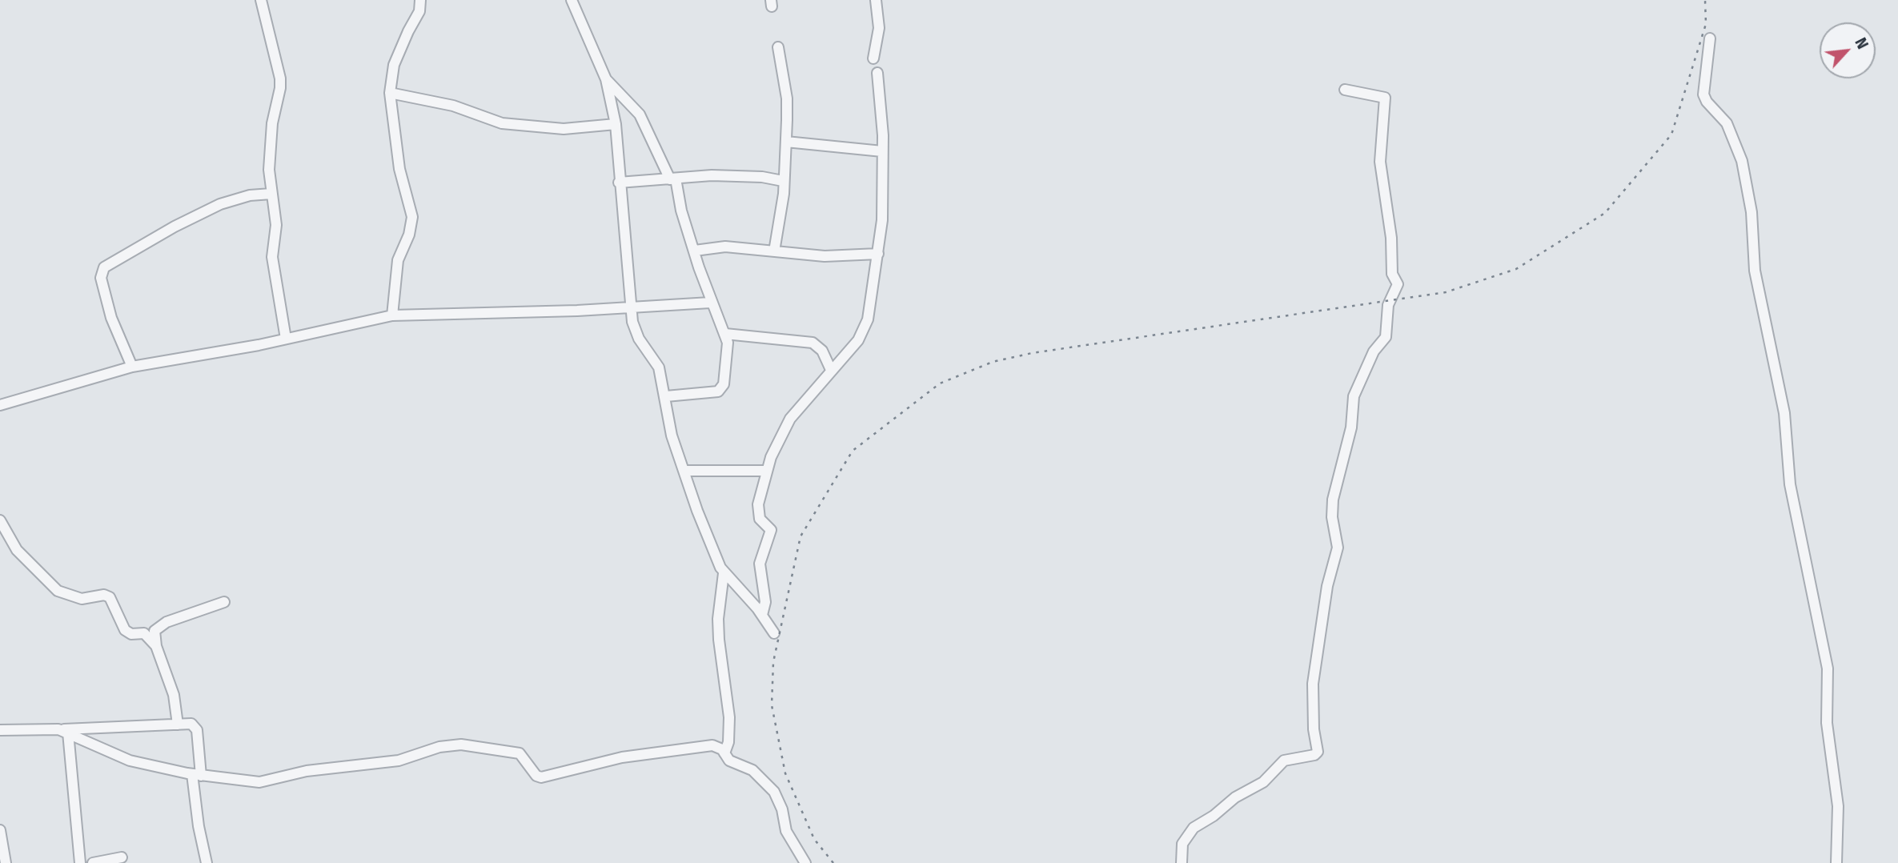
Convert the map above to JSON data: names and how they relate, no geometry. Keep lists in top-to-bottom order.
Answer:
{
  "north": "top right"
}
